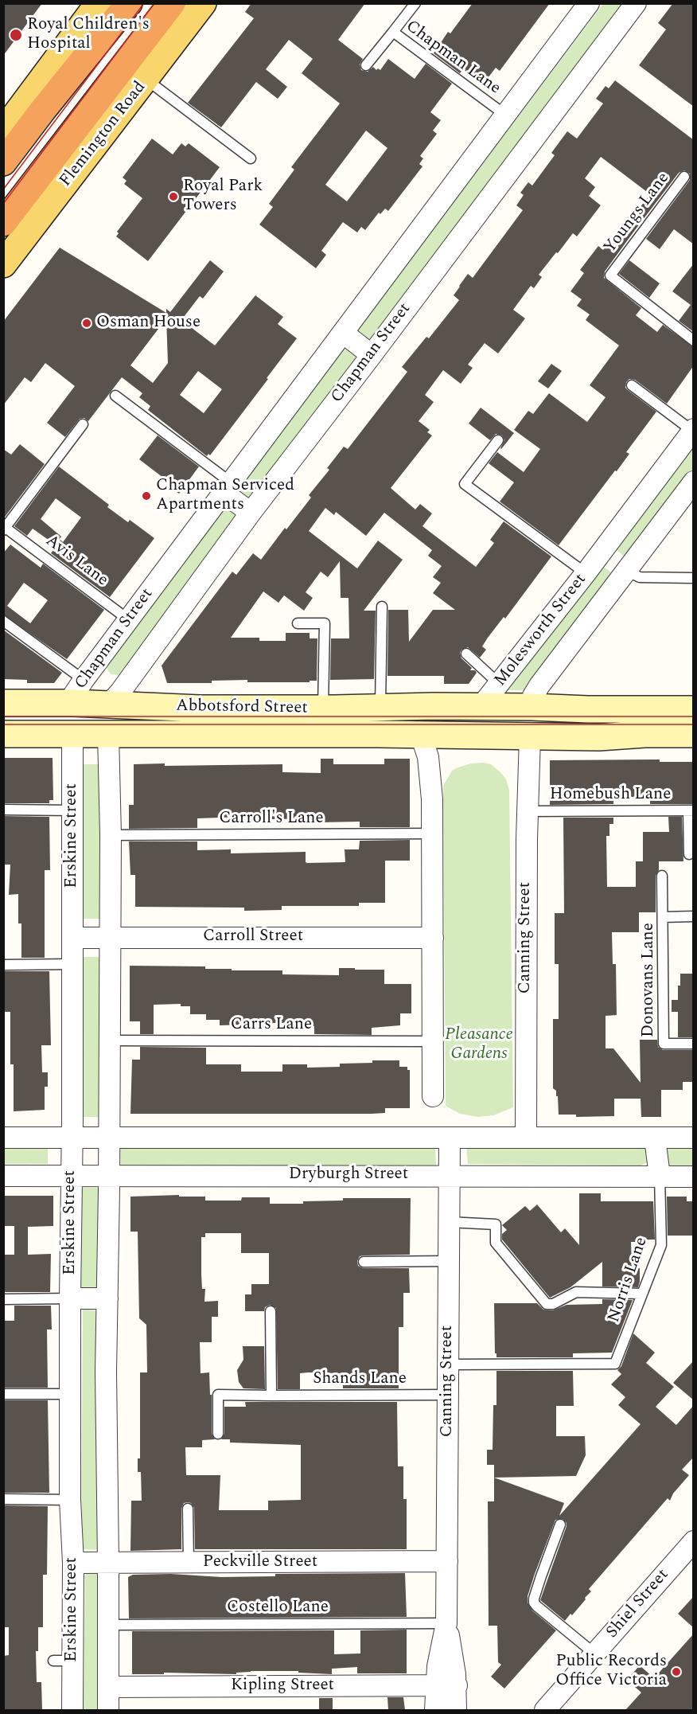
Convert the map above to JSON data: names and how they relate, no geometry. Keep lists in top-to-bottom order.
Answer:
{
  "streets": {
    "highway": ["Flemington Road"],
    "street": [
      "Chapman Street",
      "Molesworth Street",
      "Abbotsford Street",
      "Erskine Street",
      "Carroll Street",
      "Canning Street",
      "Dryburgh Street",
      "Peckville Street",
      "Shiel Street",
      "Kipling Street"
    ],
    "lane": [
      "Chapman Lane",
      "Youngs Lane",
      "Avis Lane",
      "Homebush Lane",
      "Carroll's Lane",
      "Donovans Lane",
      "Carrs Lane",
      "Norris Lane",
      "Shands Lane",
      "Costello Lane"
    ]
  },
  "crossings": [
    ["Chapman Lane", "Chapman Street"],
    ["Chapman Street", "Avis Lane"],
    ["Chapman Street", "Abbotsford Street"],
    ["Molesworth Street", "Abbotsford Street"],
    ["Abbotsford Street", "Erskine Street"],
    ["Abbotsford Street", "Canning Street"],
    ["Homebush Lane", "Canning Street"],
    ["Erskine Street", "Carroll Street"],
    ["Erskine Street", "Dryburgh Street"],
    ["Erskine Street", "Peckville Street"],
    ["Canning Street", "Dryburgh Street"],
    ["Canning Street", "Norris Lane"],
    ["Canning Street", "Shands Lane"],
    ["Canning Street", "Peckville Street"],
    ["Canning Street", "Costello Lane"],
    ["Canning Street", "Kipling Street"],
    ["Dryburgh Street", "Norris Lane"]
  ],
  "parks": ["Pleasance Gardens"],
  "places": [
    "Royal Children's Hospital",
    "Royal Park Towers",
    "Osman House",
    "Chapman Serviced Apartments",
    "Public Records Office Victoria"
  ]
}
